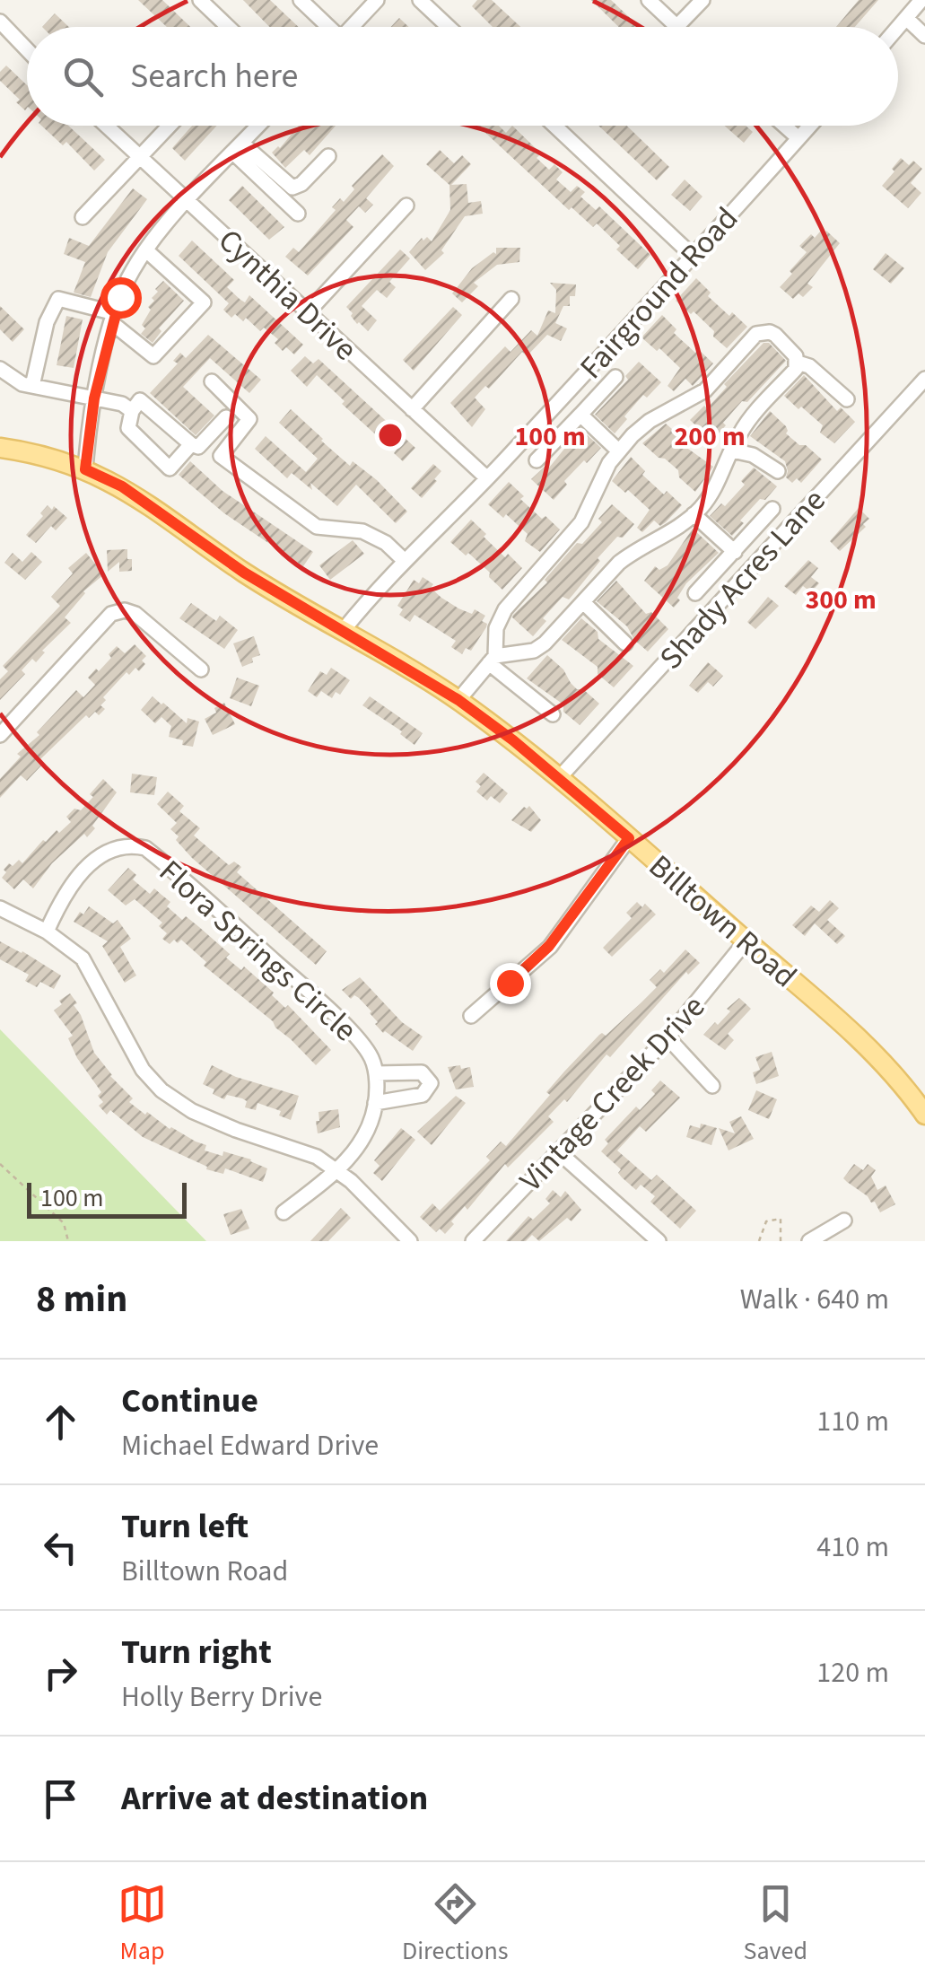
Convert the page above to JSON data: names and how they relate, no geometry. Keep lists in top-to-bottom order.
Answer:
{
  "streets": {
    "main road": ["Billtown Road"],
    "street": [
      "Fairground Road",
      "Cynthia Drive",
      "Shady Acres Lane",
      "Flora Springs Circle",
      "Vintage Creek Drive"
    ]
  },
  "crossings": [
    ["Fairground Road", "Cynthia Drive"],
    ["Fairground Road", "Billtown Road"],
    ["Shady Acres Lane", "Billtown Road"],
    ["Billtown Road", "Vintage Creek Drive"]
  ],
  "scale_bar": "100 m",
  "page": {
    "search": "Search here",
    "scale": "100 m",
    "heading": ["8 min", "Walk · 640 m"],
    "list": [
      ["Continue", "Michael Edward Drive", "110 m"],
      ["Turn left", "Billtown Road", "410 m"],
      ["Turn right", "Holly Berry Drive", "120 m"],
      "Arrive at destination"
    ],
    "nav": ["Map", "Directions", "Saved"]
  },
  "rings": ["100 m", "200 m", "300 m"]
}
